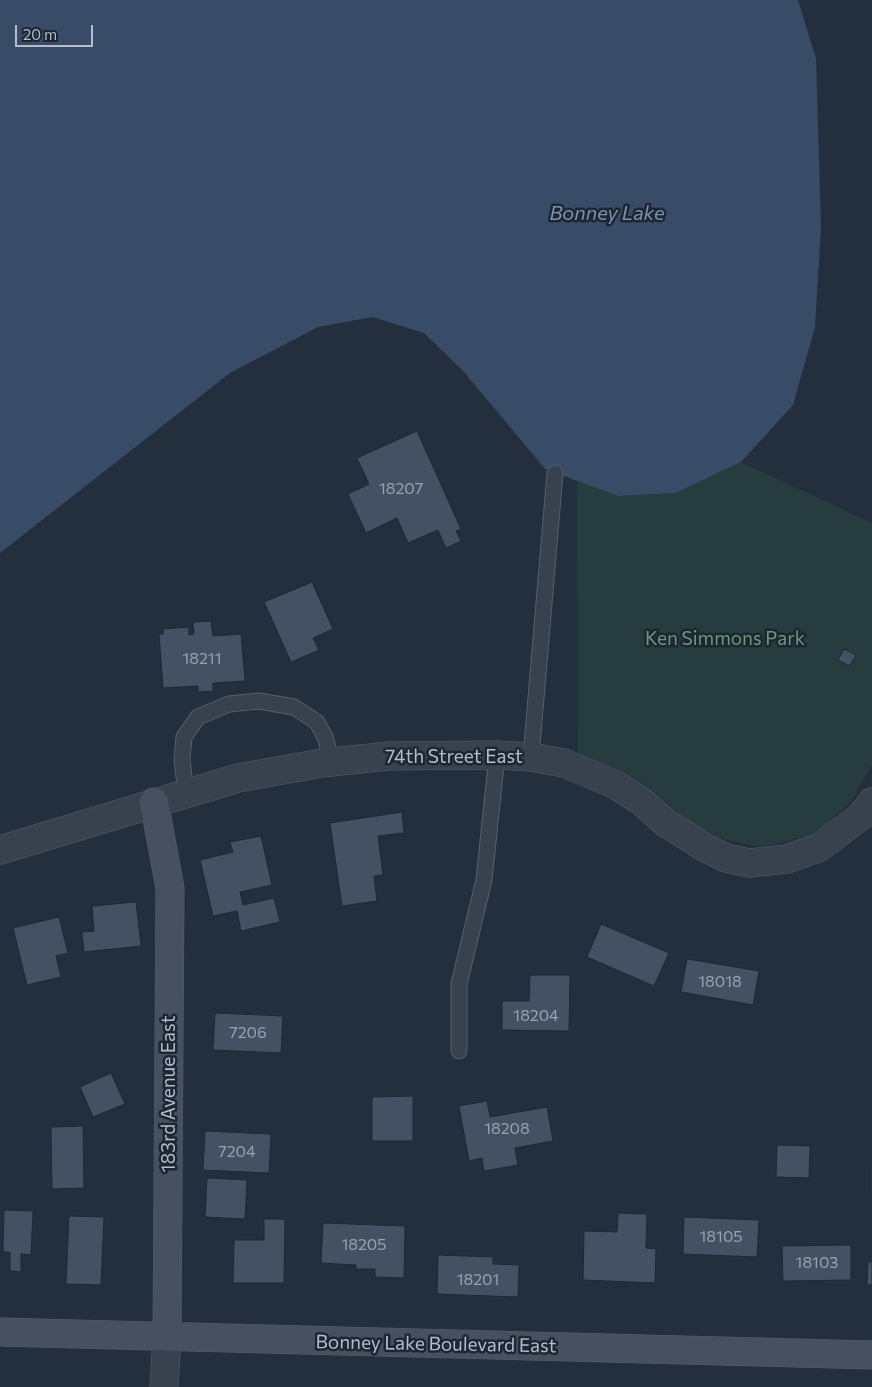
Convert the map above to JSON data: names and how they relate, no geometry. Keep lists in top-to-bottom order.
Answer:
{
  "streets": {
    "street": ["74th Street East", "183rd Avenue East", "Bonney Lake Boulevard East"]
  },
  "crossings": [
    ["74th Street East", "183rd Avenue East"],
    ["183rd Avenue East", "Bonney Lake Boulevard East"]
  ],
  "water": ["Bonney Lake"],
  "parks": ["Ken Simmons Park"],
  "house_numbers": [
    "18207",
    "18211",
    "18018",
    "18204",
    "7206",
    "18208",
    "7204",
    "18105",
    "18205",
    "18103",
    "18201"
  ],
  "scale_bar": "20 m"
}
